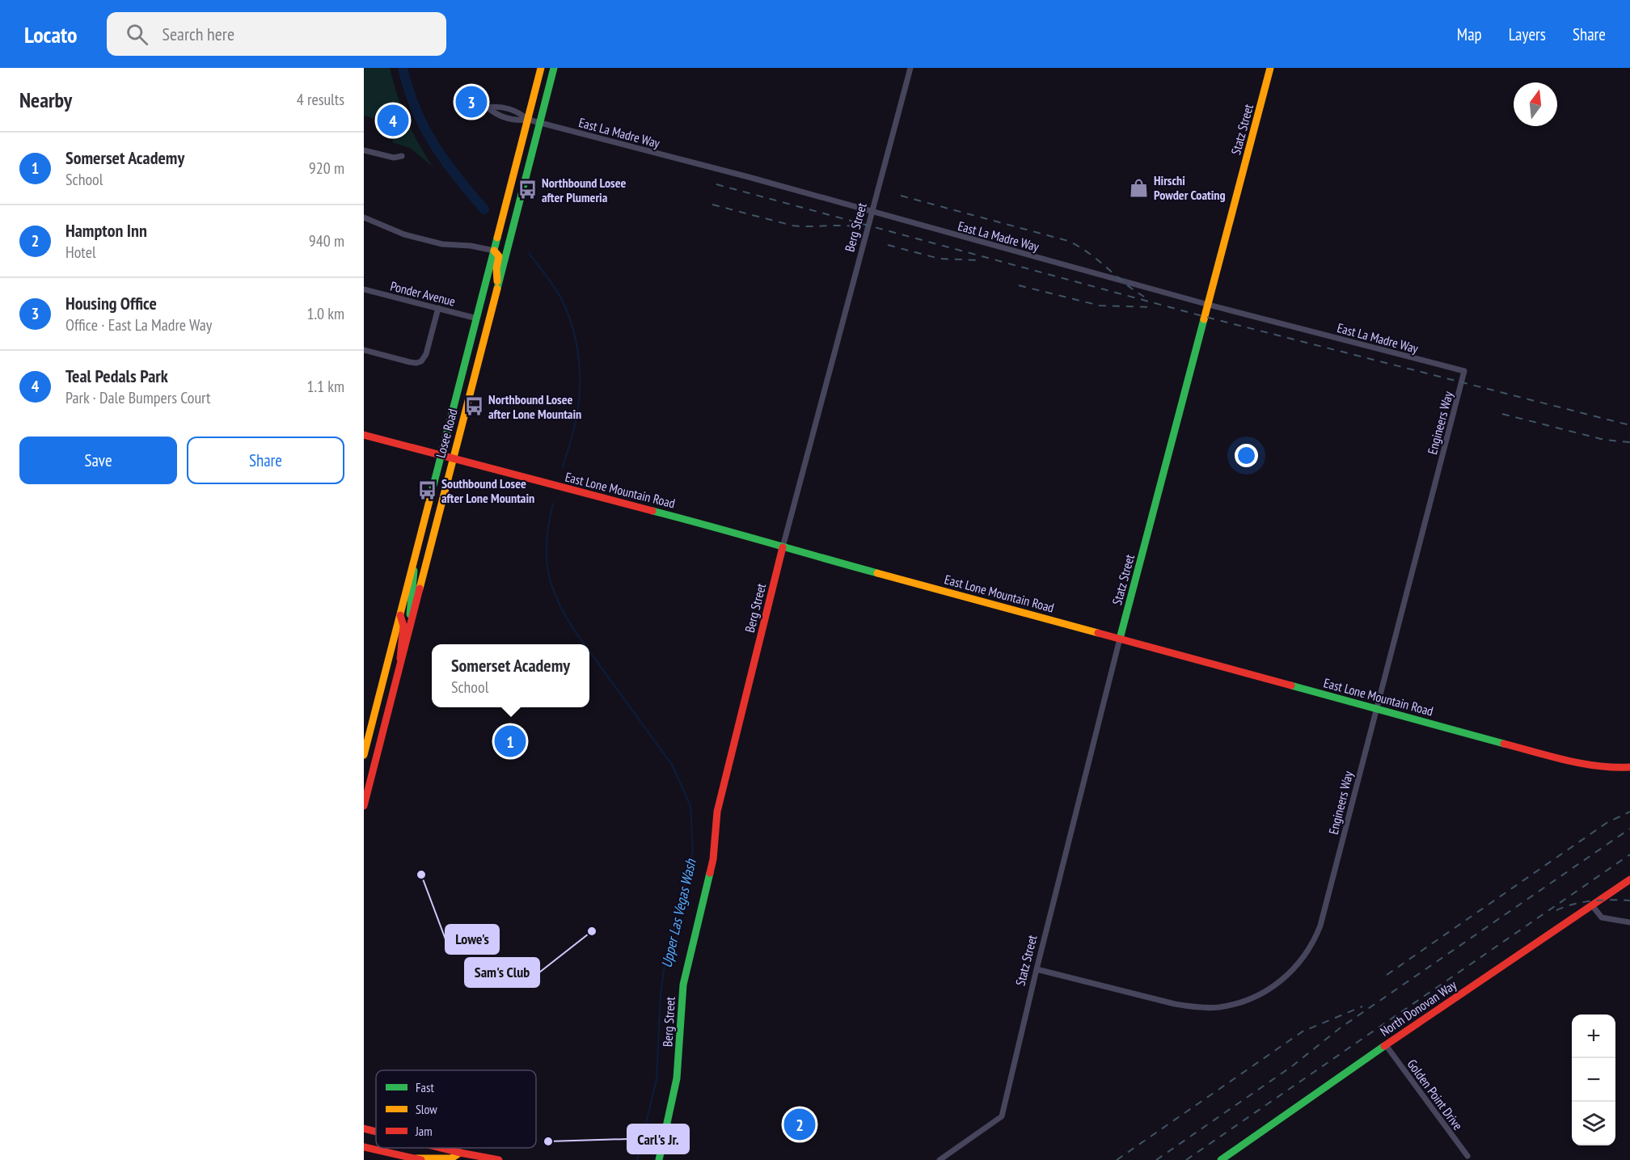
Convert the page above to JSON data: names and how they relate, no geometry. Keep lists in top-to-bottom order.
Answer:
{
  "streets": {
    "street": [
      "Statz Street",
      "East La Madre Way",
      "Berg Street",
      "Ponder Avenue",
      "Engineers Way",
      "Losee Road",
      "East Lone Mountain Road",
      "North Donovan Way",
      "Golden Point Drive"
    ]
  },
  "crossings": [
    ["Statz Street", "East La Madre Way"],
    ["Statz Street", "Engineers Way"],
    ["Statz Street", "East Lone Mountain Road"],
    ["East La Madre Way", "Berg Street"],
    ["East La Madre Way", "Engineers Way"],
    ["East La Madre Way", "Losee Road"],
    ["Berg Street", "East Lone Mountain Road"],
    ["Ponder Avenue", "Losee Road"],
    ["Engineers Way", "East Lone Mountain Road"],
    ["Losee Road", "East Lone Mountain Road"],
    ["North Donovan Way", "Golden Point Drive"]
  ],
  "water": ["Upper Las Vegas Wash"],
  "places": {
    "shop": ["Hirschi Powder Coating"],
    "bus stop": ["Northbound Losee after Plumeria", "Northbound Losee after Lone Mountain", "Southbound Losee after Lone Mountain"],
    "other": ["Lowe's", "Sam's Club", "Carl's Jr."]
  },
  "legend": ["Fast", "Slow", "Jam"],
  "north": "top",
  "page": {
    "header": "Locato",
    "search": "Search here",
    "nav": ["Map", "Layers", "Share"],
    "heading": ["Nearby", "4 results"],
    "pins": [
      "3",
      "4",
      "1",
      "2"
    ],
    "list": [
      {
        "mark": "1",
        "name": "Somerset Academy",
        "note": "School",
        "value": "920 m"
      },
      {
        "mark": "2",
        "name": "Hampton Inn",
        "note": "Hotel",
        "value": "940 m"
      },
      {
        "mark": "3",
        "name": "Housing Office",
        "note": "Office · East La Madre Way",
        "value": "1.0 km"
      },
      {
        "mark": "4",
        "name": "Teal Pedals Park",
        "note": "Park · Dale Bumpers Court",
        "value": "1.1 km"
      }
    ],
    "buttons": ["Save", "Share"],
    "popup": ["Somerset Academy", "School"],
    "map_buttons": ["+", "−"]
  }
}
